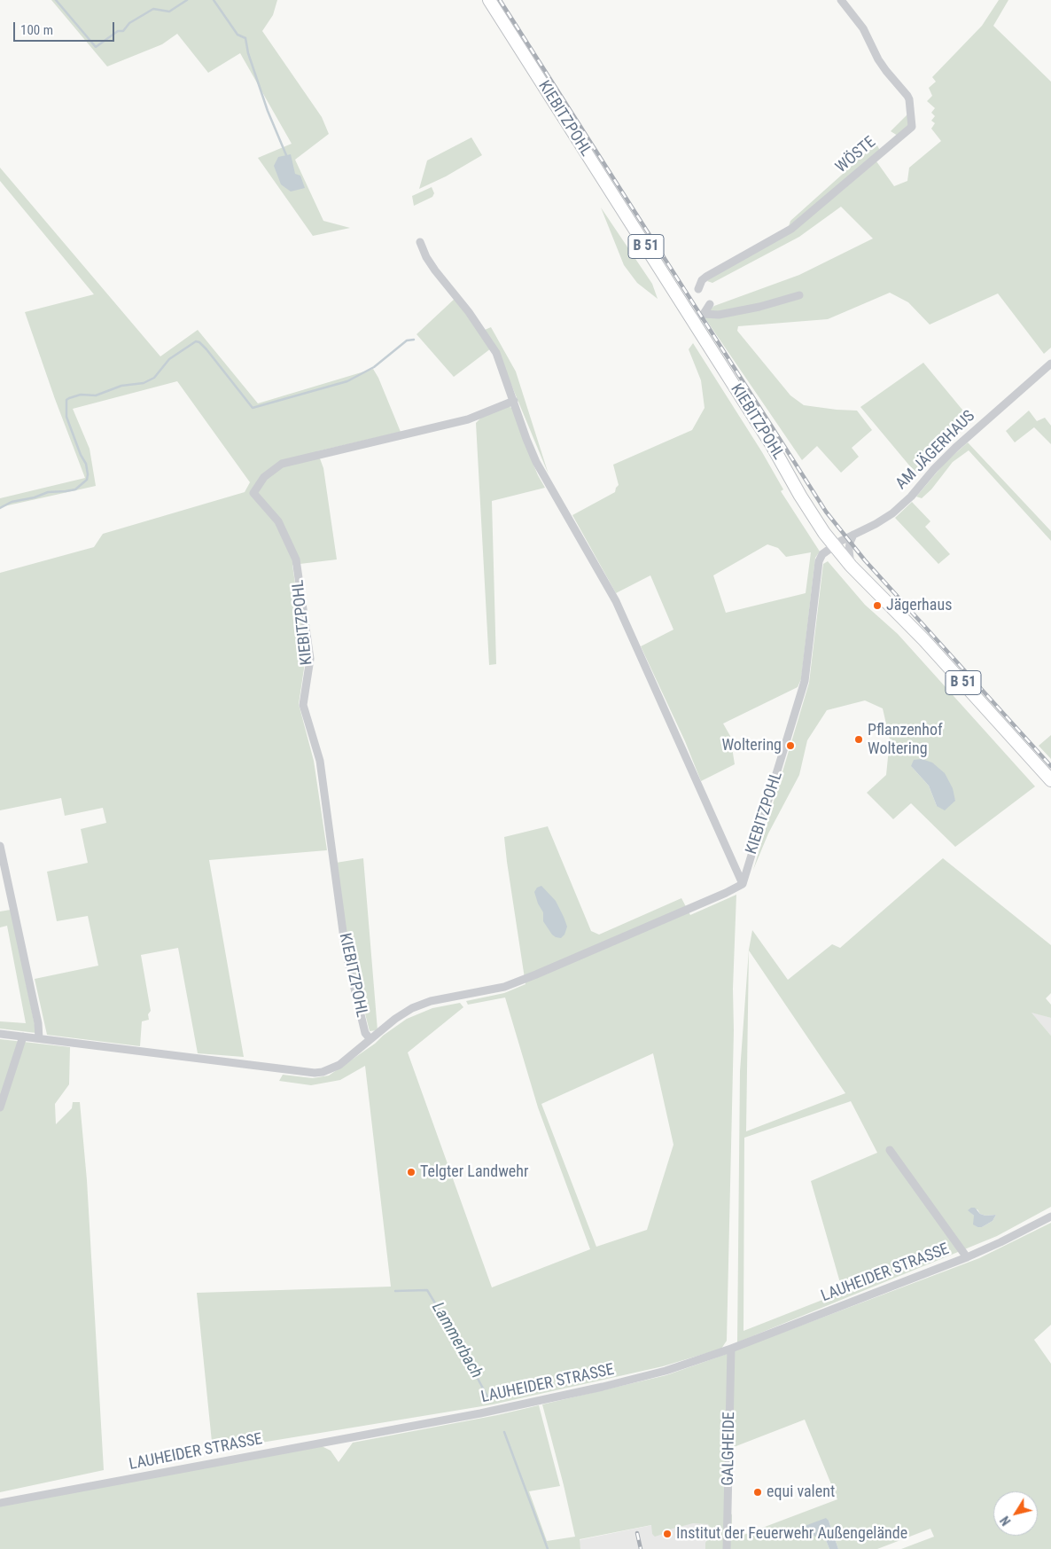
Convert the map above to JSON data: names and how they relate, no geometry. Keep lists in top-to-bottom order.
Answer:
{
  "streets": {
    "main road": ["KIEBITZPOHL", "B 51"],
    "street": [
      "WÖSTE",
      "AM JÄGERHAUS",
      "LAUHEIDER STRASSE",
      "GALGHEIDE"
    ]
  },
  "crossings": [
    ["KIEBITZPOHL", "B 51"],
    ["KIEBITZPOHL", "AM JÄGERHAUS"],
    ["B 51", "AM JÄGERHAUS"],
    ["LAUHEIDER STRASSE", "GALGHEIDE"]
  ],
  "water": ["Lammerbach"],
  "places": [
    "Jägerhaus",
    "Pflanzenhof Woltering",
    "Woltering",
    "Telgter Landwehr",
    "equi valent",
    "Institut der Feuerwehr Außengelände"
  ],
  "scale_bar": "100 m",
  "north": "bottom left"
}
